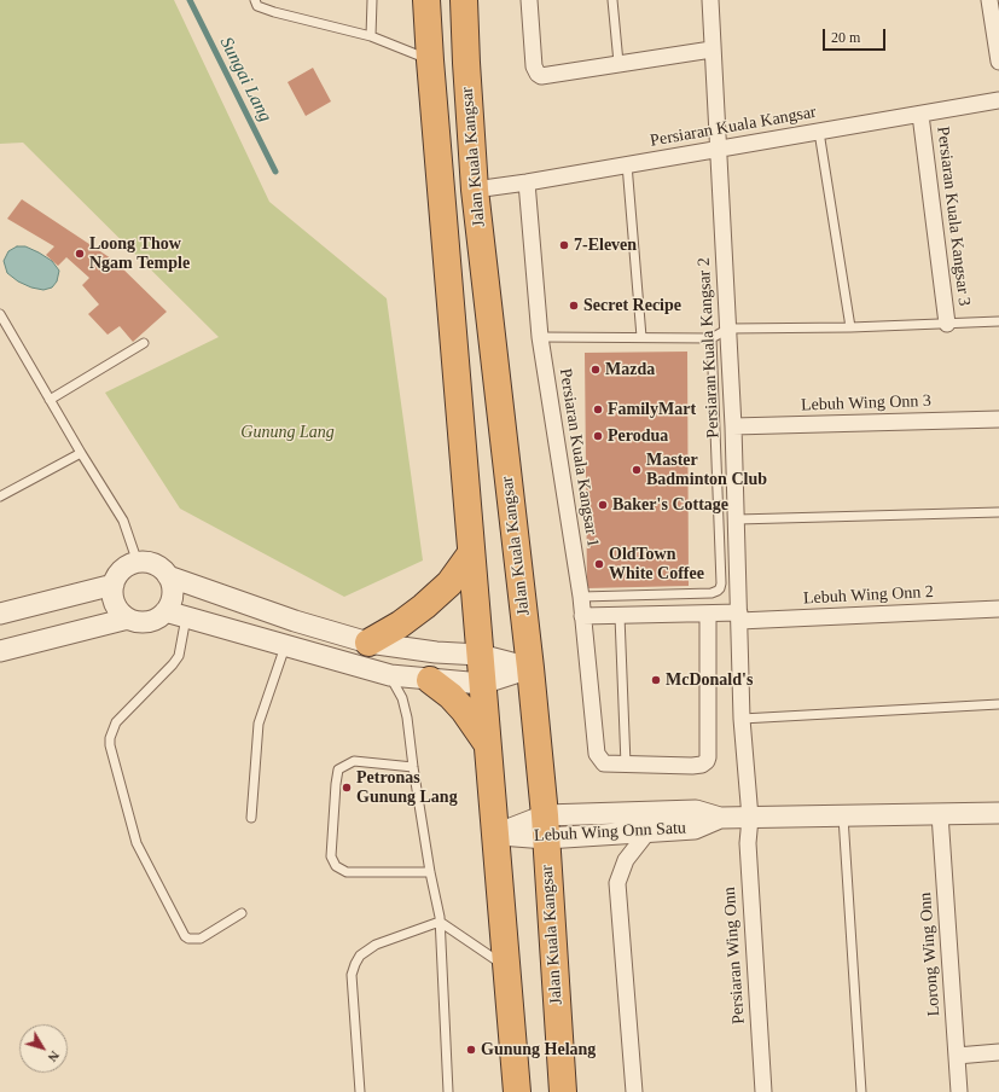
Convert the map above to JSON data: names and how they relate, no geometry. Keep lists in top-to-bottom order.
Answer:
{
  "streets": {
    "highway": ["Jalan Kuala Kangsar"],
    "street": [
      "Persiaran Kuala Kangsar",
      "Persiaran Kuala Kangsar 3",
      "Persiaran Kuala Kangsar 2",
      "Lebuh Wing Onn 3",
      "Persiaran Kuala Kangsar 1",
      "Lebuh Wing Onn 2",
      "Lebuh Wing Onn Satu",
      "Lorong Wing Onn",
      "Persiaran Wing Onn"
    ]
  },
  "crossings": [
    ["Persiaran Kuala Kangsar", "Jalan Kuala Kangsar"],
    ["Persiaran Kuala Kangsar", "Persiaran Kuala Kangsar 3"],
    ["Persiaran Kuala Kangsar", "Persiaran Kuala Kangsar 2"],
    ["Persiaran Kuala Kangsar", "Persiaran Kuala Kangsar 1"],
    ["Jalan Kuala Kangsar", "Lebuh Wing Onn Satu"],
    ["Persiaran Kuala Kangsar 2", "Lebuh Wing Onn 3"],
    ["Persiaran Kuala Kangsar 2", "Lebuh Wing Onn 2"],
    ["Persiaran Kuala Kangsar 2", "Lebuh Wing Onn Satu"],
    ["Persiaran Kuala Kangsar 2", "Persiaran Wing Onn"],
    ["Persiaran Kuala Kangsar 1", "Lebuh Wing Onn 2"],
    ["Lebuh Wing Onn Satu", "Lorong Wing Onn"],
    ["Lebuh Wing Onn Satu", "Persiaran Wing Onn"]
  ],
  "water": ["Sungai Lang"],
  "parks": ["Gunung Lang"],
  "places": [
    "7-Eleven",
    "Loong Thow Ngam Temple",
    "Secret Recipe",
    "Mazda",
    "FamilyMart",
    "Perodua",
    "Master Badminton Club",
    "Baker's Cottage",
    "OldTown White Coffee",
    "McDonald's",
    "Petronas Gunung Lang",
    "Gunung Helang"
  ],
  "scale_bar": "20 m",
  "north": "bottom right"
}
